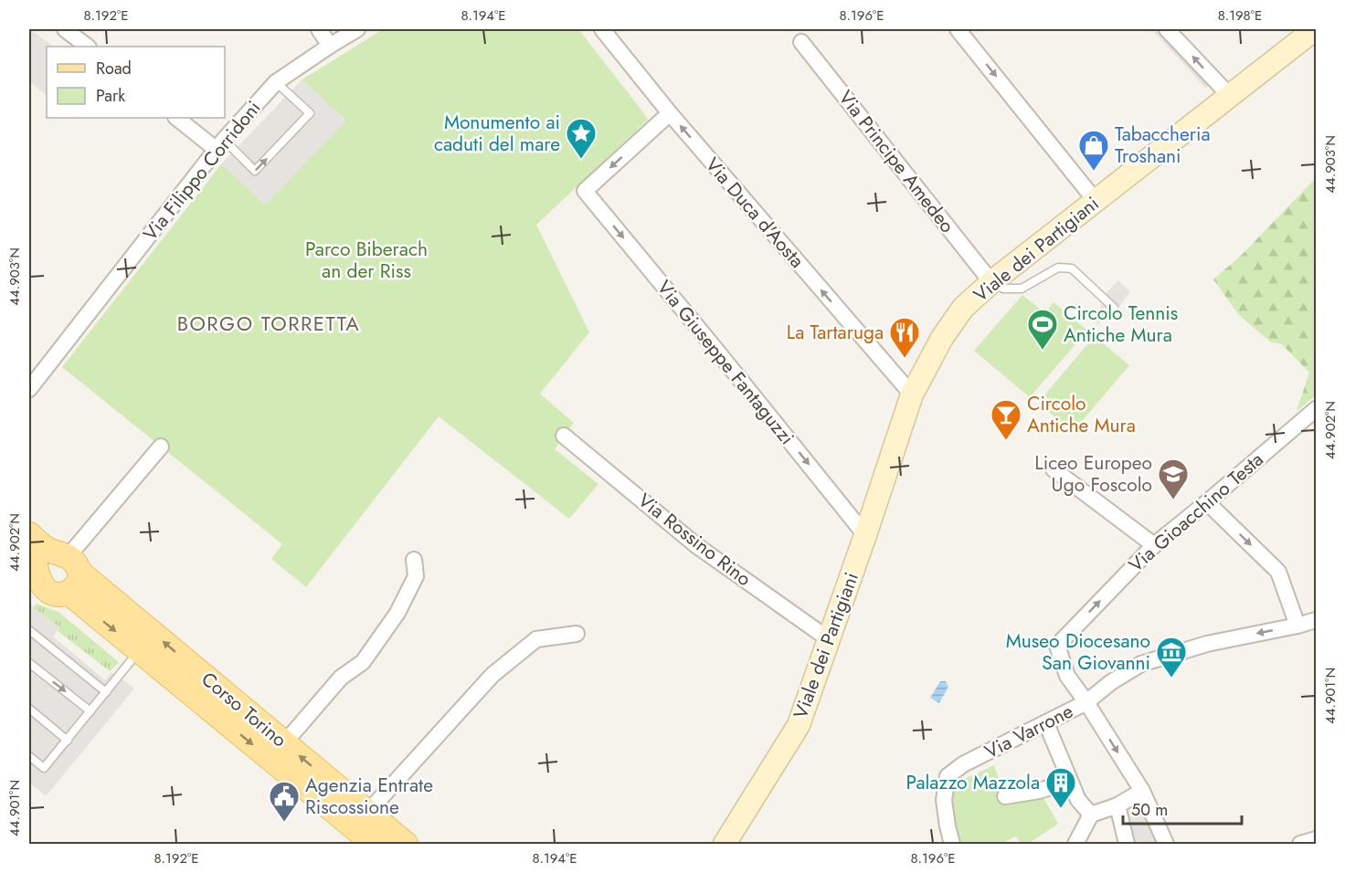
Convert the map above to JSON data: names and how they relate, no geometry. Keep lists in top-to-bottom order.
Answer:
{
  "streets": {
    "main road": ["Corso Torino"],
    "street": [
      "Via Principe Amedeo",
      "Via Filippo Corridoni",
      "Via Duca d'Aosta",
      "Viale dei Partigiani",
      "Via Giuseppe Fantaguzzi",
      "Via Gioacchino Testa",
      "Via Rossino Rino",
      "Via Varrone"
    ]
  },
  "crossings": [
    ["Via Principe Amedeo", "Viale dei Partigiani"],
    ["Via Duca d'Aosta", "Viale dei Partigiani"],
    ["Via Duca d'Aosta", "Via Giuseppe Fantaguzzi"],
    ["Viale dei Partigiani", "Via Giuseppe Fantaguzzi"],
    ["Viale dei Partigiani", "Via Rossino Rino"],
    ["Via Gioacchino Testa", "Via Varrone"]
  ],
  "one_way": [
    "Via Duca d'Aosta",
    "Via Giuseppe Fantaguzzi",
    "Via Gioacchino Testa",
    "Via Varrone"
  ],
  "districts": ["BORGO TORRETTA"],
  "parks": ["Parco Biberach an der Riss"],
  "places": {
    "place": ["Monumento ai caduti del mare"],
    "shop": ["Tabaccheria Troshani"],
    "sports": ["Circolo Tennis Antiche Mura"],
    "restaurant": ["La Tartaruga"],
    "bar": ["Circolo Antiche Mura"],
    "school or university": ["Liceo Europeo Ugo Foscolo"],
    "museum": ["Museo Diocesano San Giovanni"],
    "building": ["Palazzo Mazzola"],
    "public building": ["Agenzia Entrate Riscossione"]
  },
  "legend": ["Road", "Park"],
  "scale_bar": "50 m",
  "coordinates": [
    "8.192°E",
    "8.194°E",
    "8.196°E",
    "8.198°E",
    "44.903°N",
    "44.902°N",
    "44.901°N"
  ]
}
